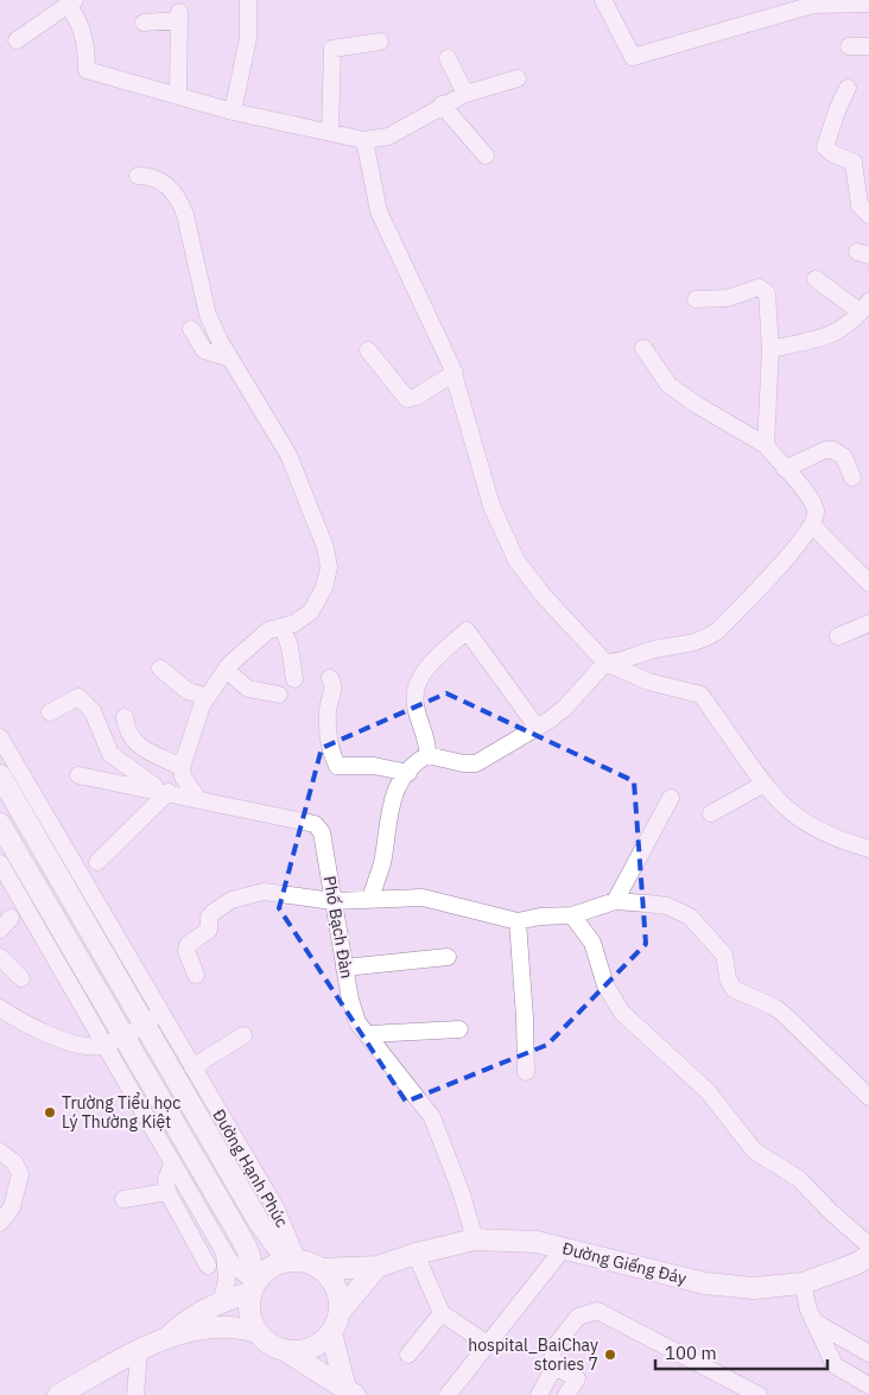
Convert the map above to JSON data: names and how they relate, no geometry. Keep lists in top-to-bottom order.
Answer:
{
  "streets": {
    "main road": ["Đường Hạnh Phúc", "Đường Giếng Đáy"],
    "street": ["Phố Bạch Đàn"]
  },
  "crossings": [
    ["Phố Bạch Đàn", "Đường Giếng Đáy"],
    ["Đường Hạnh Phúc", "Đường Giếng Đáy"]
  ],
  "places": ["Trường Tiểu học Lý Thường Kiệt", "hospital_BaiChay stories 7"],
  "scale_bar": "100 m"
}
